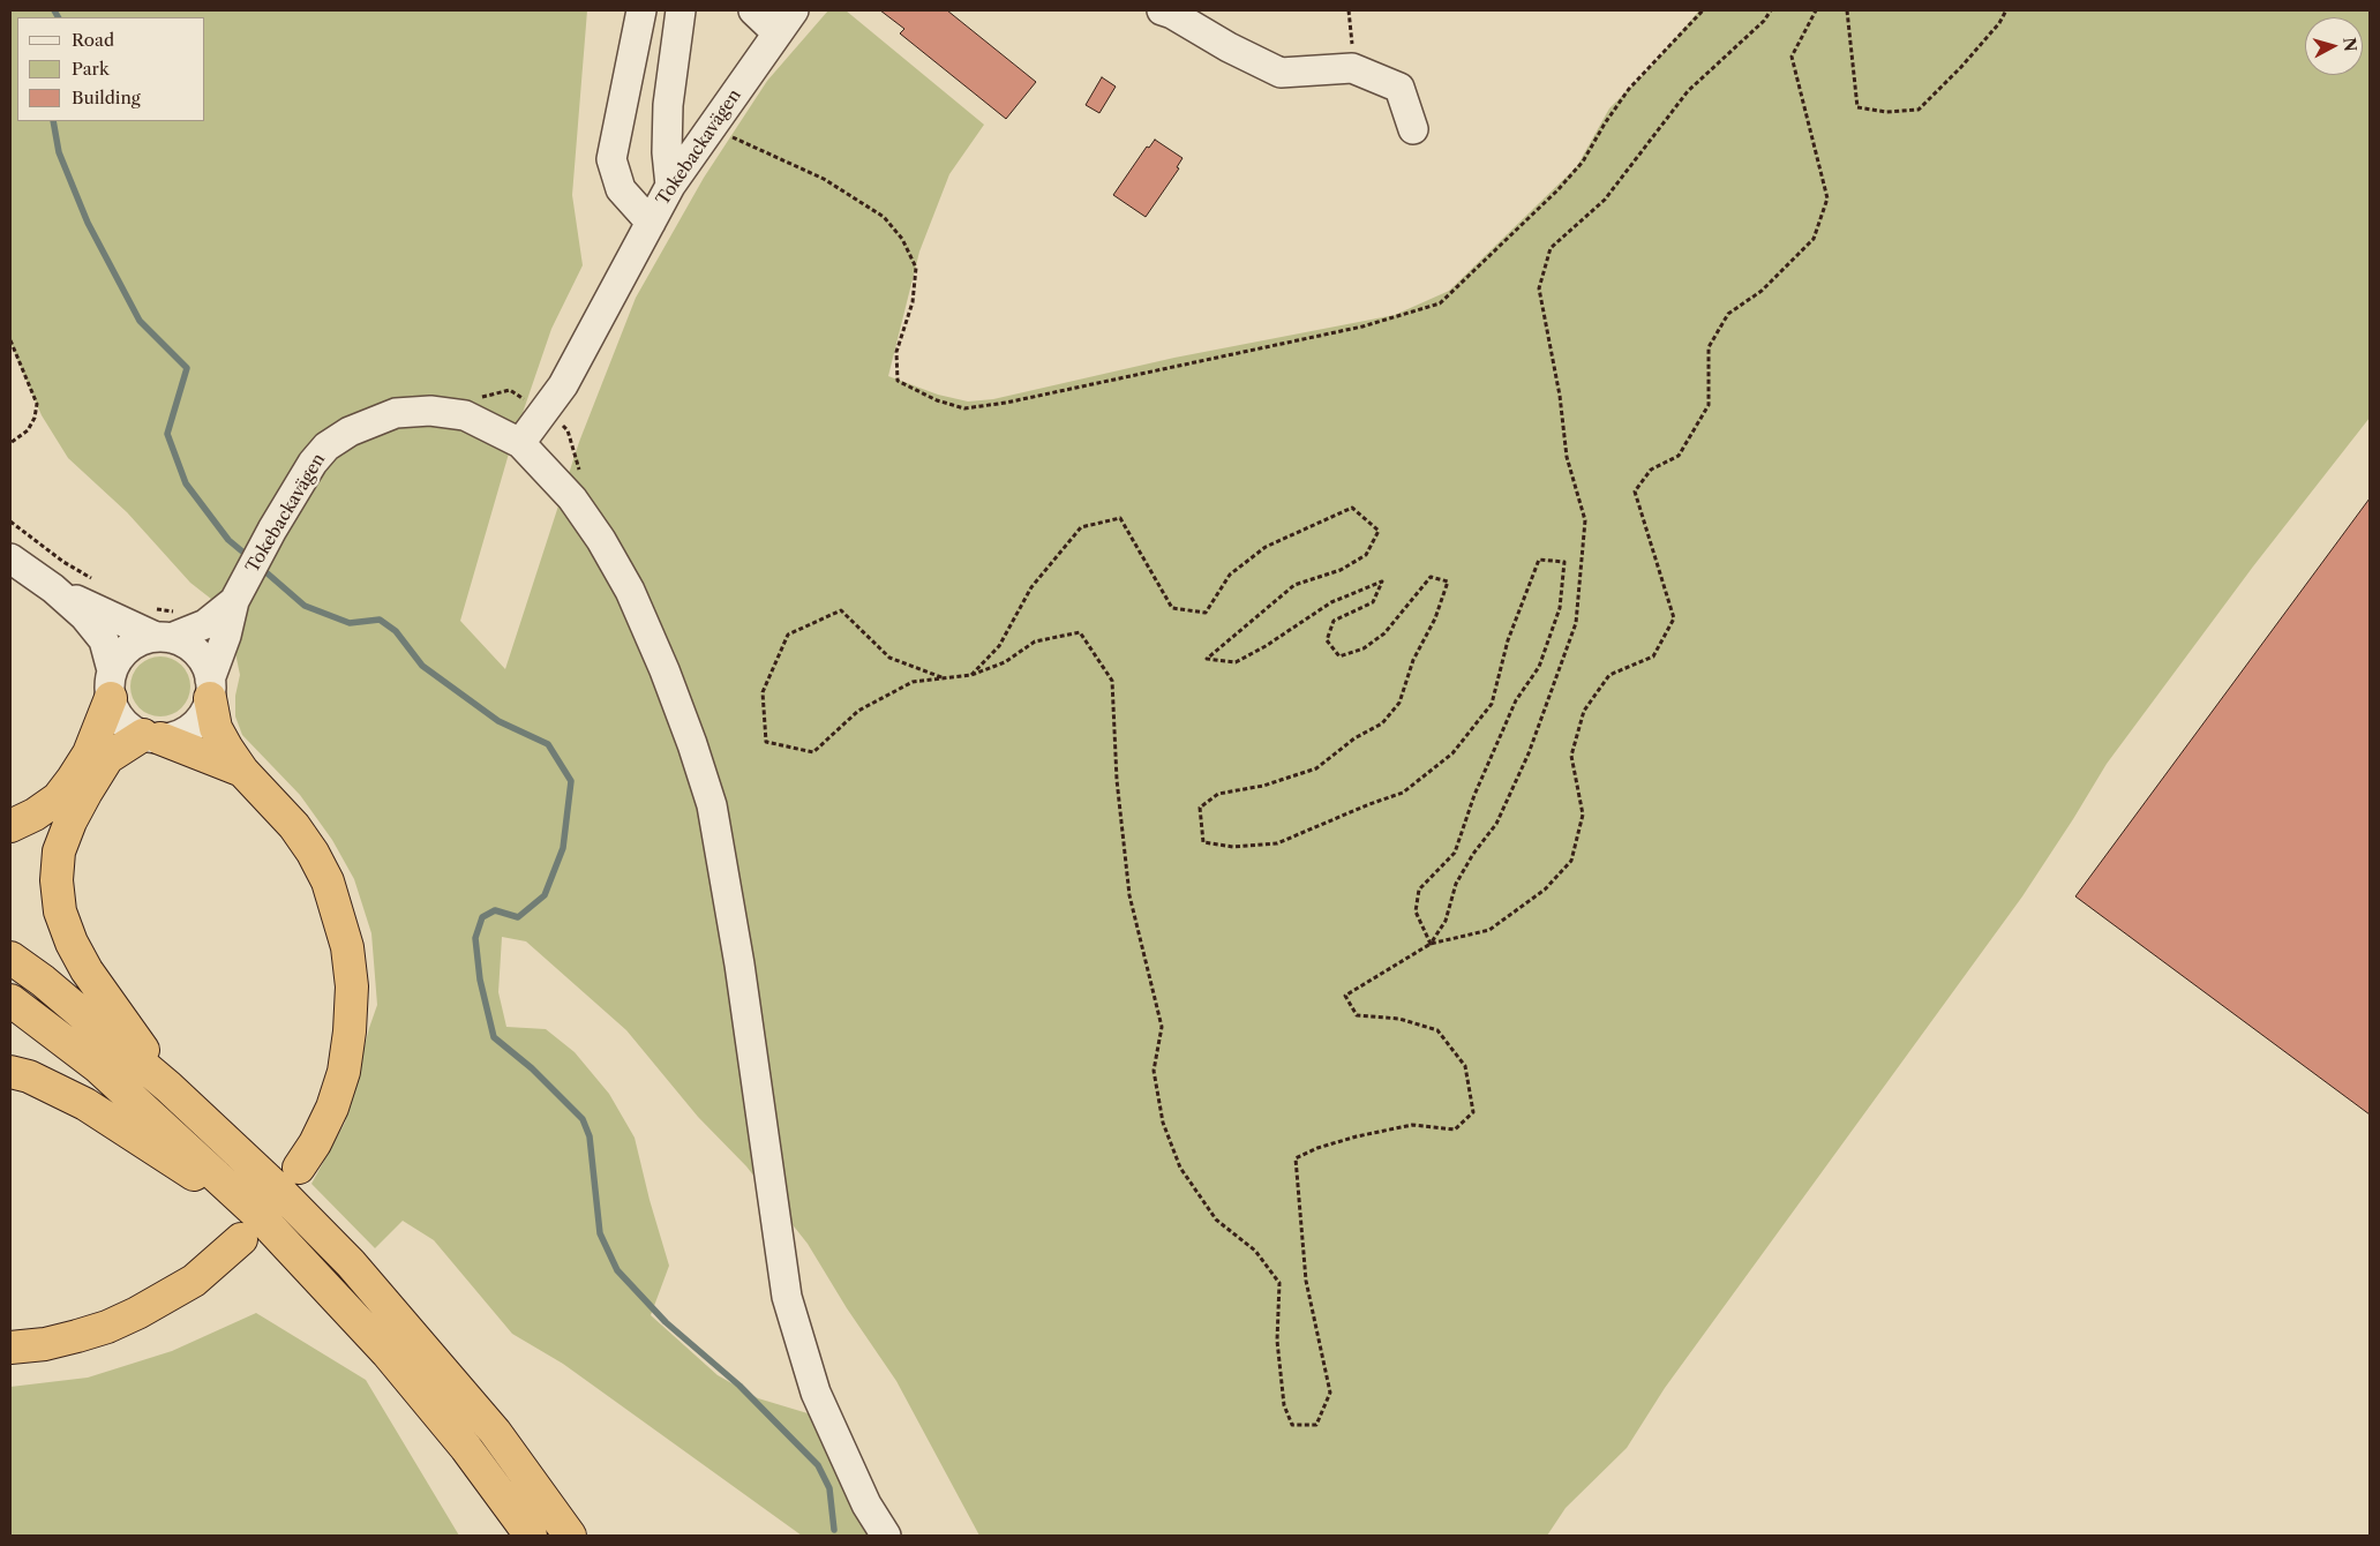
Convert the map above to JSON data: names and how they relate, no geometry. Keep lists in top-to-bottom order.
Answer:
{
  "streets": {
    "street": ["Tokebackavägen"]
  },
  "legend": ["Road", "Park", "Building"],
  "north": "right"
}
